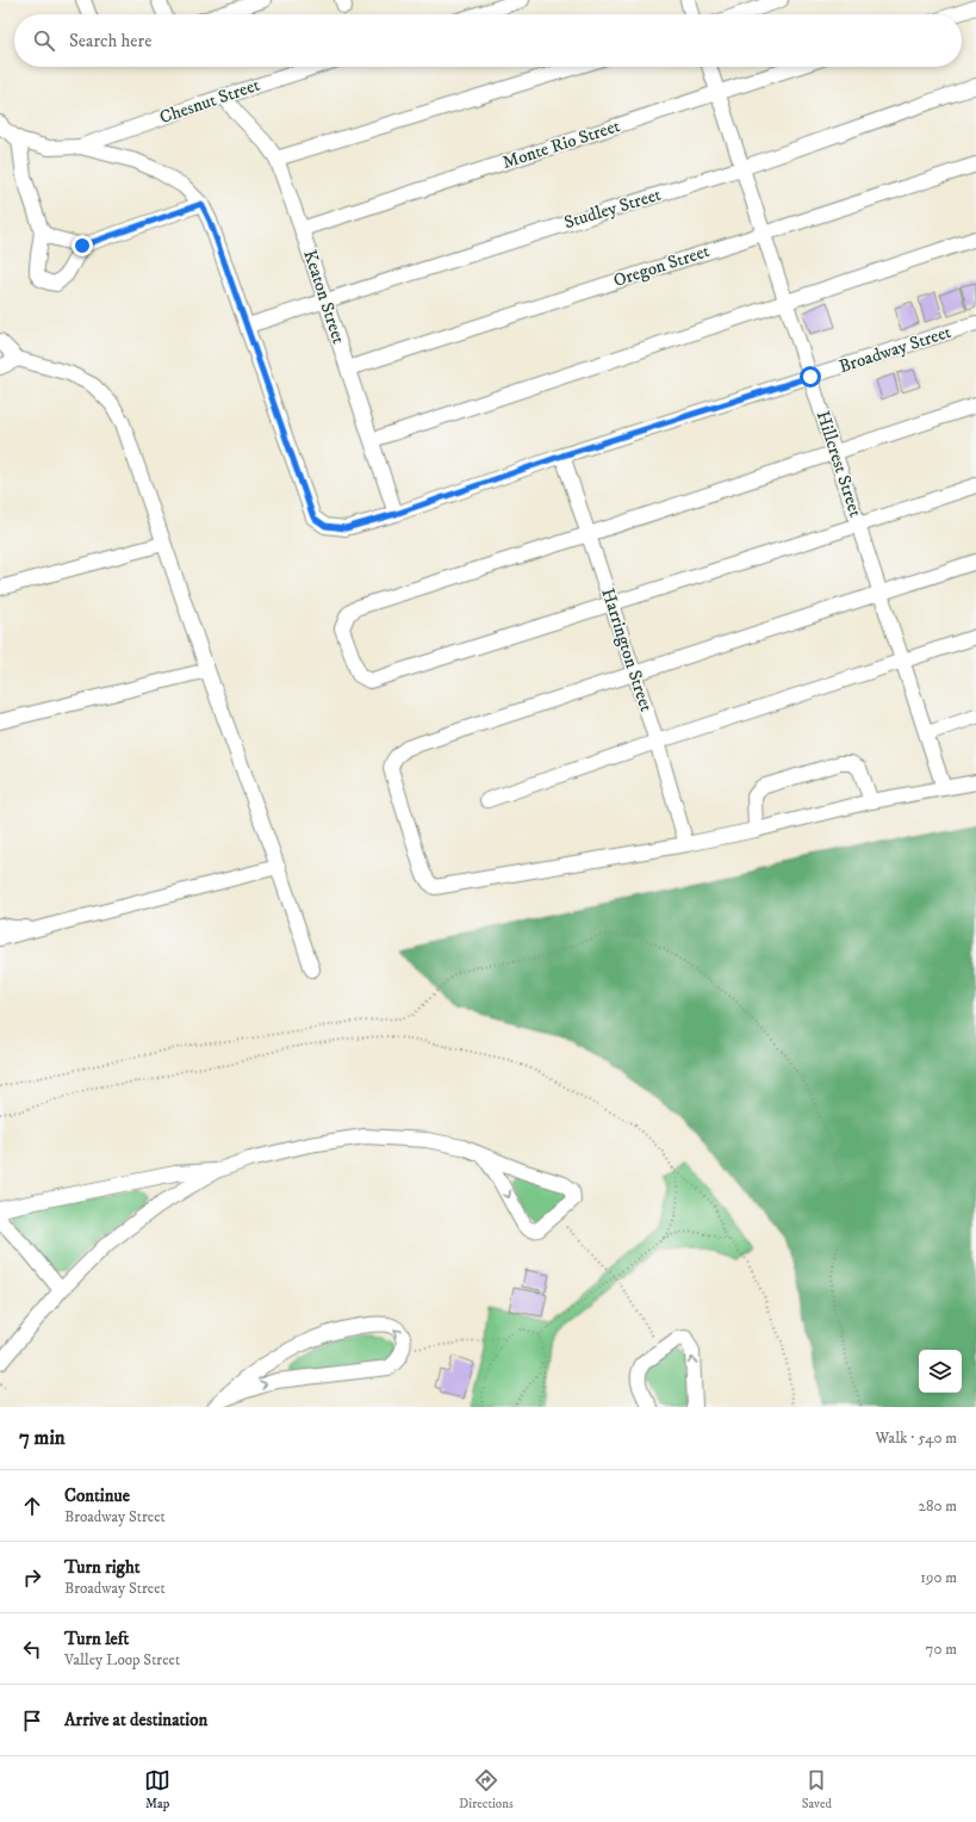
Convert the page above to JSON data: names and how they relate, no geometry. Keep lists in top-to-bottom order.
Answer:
{
  "streets": {
    "street": [
      "Chesnut Street",
      "Monte Rio Street",
      "Studley Street",
      "Oregon Street",
      "Keaton Street",
      "Broadway Street",
      "Hillcrest Street",
      "Harrington Street"
    ]
  },
  "crossings": [
    ["Chesnut Street", "Keaton Street"],
    ["Chesnut Street", "Broadway Street"],
    ["Monte Rio Street", "Keaton Street"],
    ["Monte Rio Street", "Hillcrest Street"],
    ["Studley Street", "Keaton Street"],
    ["Studley Street", "Broadway Street"],
    ["Studley Street", "Hillcrest Street"],
    ["Oregon Street", "Keaton Street"],
    ["Oregon Street", "Hillcrest Street"],
    ["Keaton Street", "Broadway Street"],
    ["Broadway Street", "Hillcrest Street"],
    ["Broadway Street", "Harrington Street"]
  ],
  "page": {
    "search": "Search here",
    "heading": ["7 min", "Walk · 540 m"],
    "list": [
      ["Continue", "Broadway Street", "280 m"],
      ["Turn right", "Broadway Street", "190 m"],
      ["Turn left", "Valley Loop Street", "70 m"],
      "Arrive at destination"
    ],
    "nav": ["Map", "Directions", "Saved"]
  }
}
